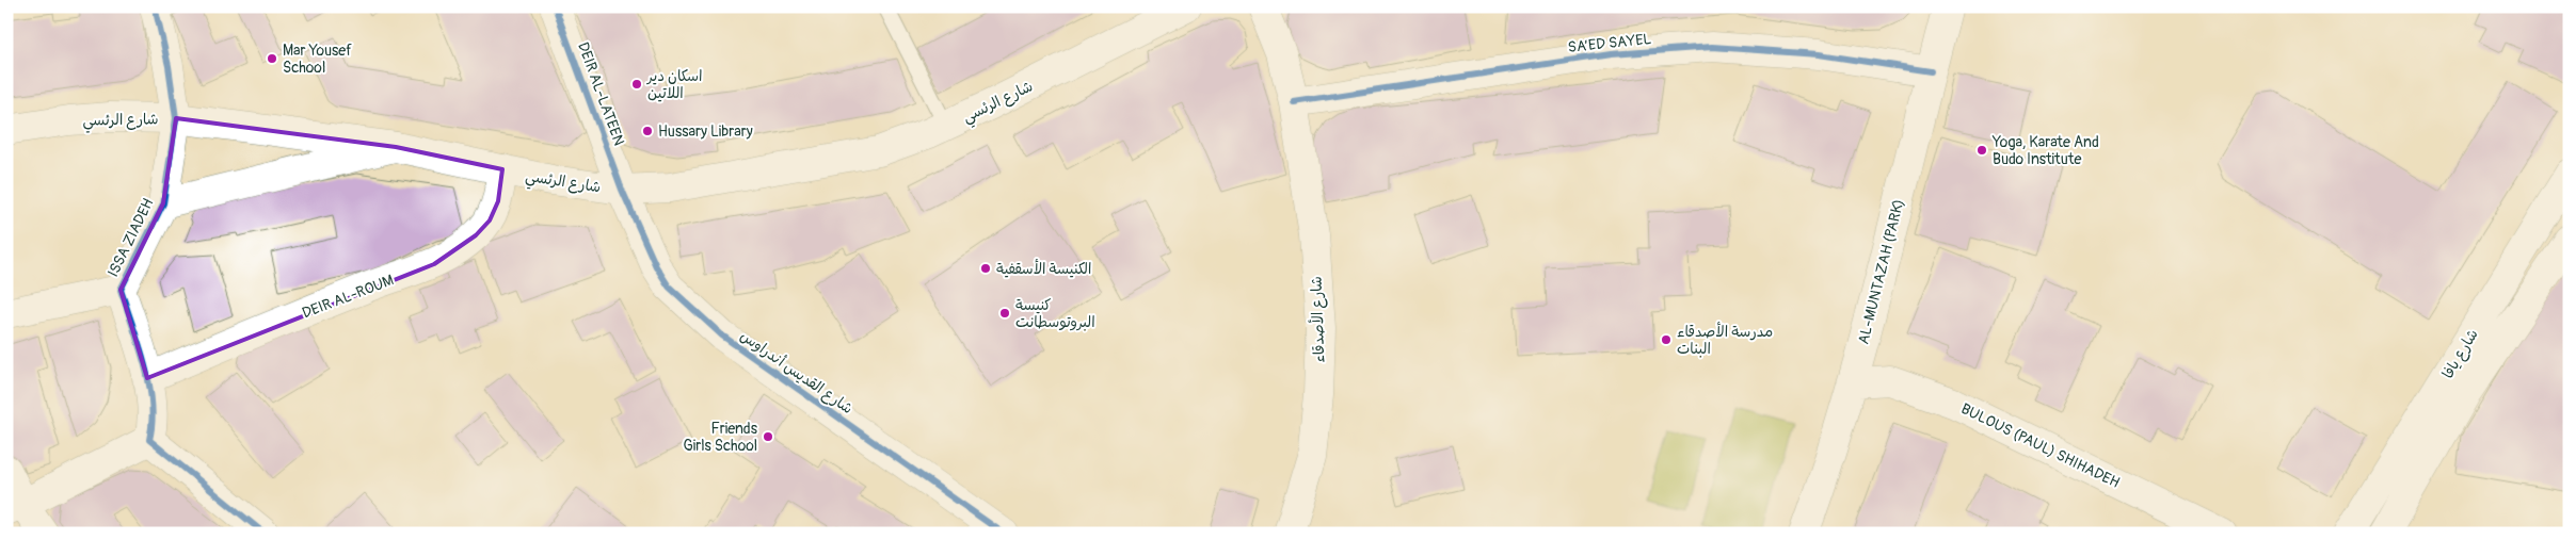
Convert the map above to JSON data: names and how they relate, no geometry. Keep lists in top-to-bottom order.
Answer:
{
  "streets": {
    "street": [
      "SA’ED SAYEL",
      "DEIR AL-LATEEN",
      "شارع الرئسي",
      "ISSA ZIADEH",
      "AL-MUNTAZAH (PARK)",
      "DEIR AL-ROUM",
      "شارع الأصدقاء",
      "شارع يافا",
      "شارع القديس أندراوس",
      "BULOUS (PAUL) SHIHADEH"
    ]
  },
  "crossings": [
    ["SA’ED SAYEL", "AL-MUNTAZAH (PARK)"],
    ["SA’ED SAYEL", "شارع الأصدقاء"],
    ["DEIR AL-LATEEN", "شارع الرئسي"],
    ["DEIR AL-LATEEN", "شارع القديس أندراوس"],
    ["شارع الرئسي", "ISSA ZIADEH"],
    ["شارع الرئسي", "DEIR AL-ROUM"],
    ["شارع الرئسي", "شارع القديس أندراوس"],
    ["ISSA ZIADEH", "DEIR AL-ROUM"],
    ["AL-MUNTAZAH (PARK)", "BULOUS (PAUL) SHIHADEH"]
  ],
  "places": [
    "Mar Yousef School",
    "اسكان دير اللاتين",
    "Hussary Library",
    "Yoga, Karate And Budo Institute",
    "الكنيسة الأسقفية",
    "كنيسة البروتوسطانت",
    "مدرسة الأصدقاء البنات",
    "Friends Girls School"
  ]
}
